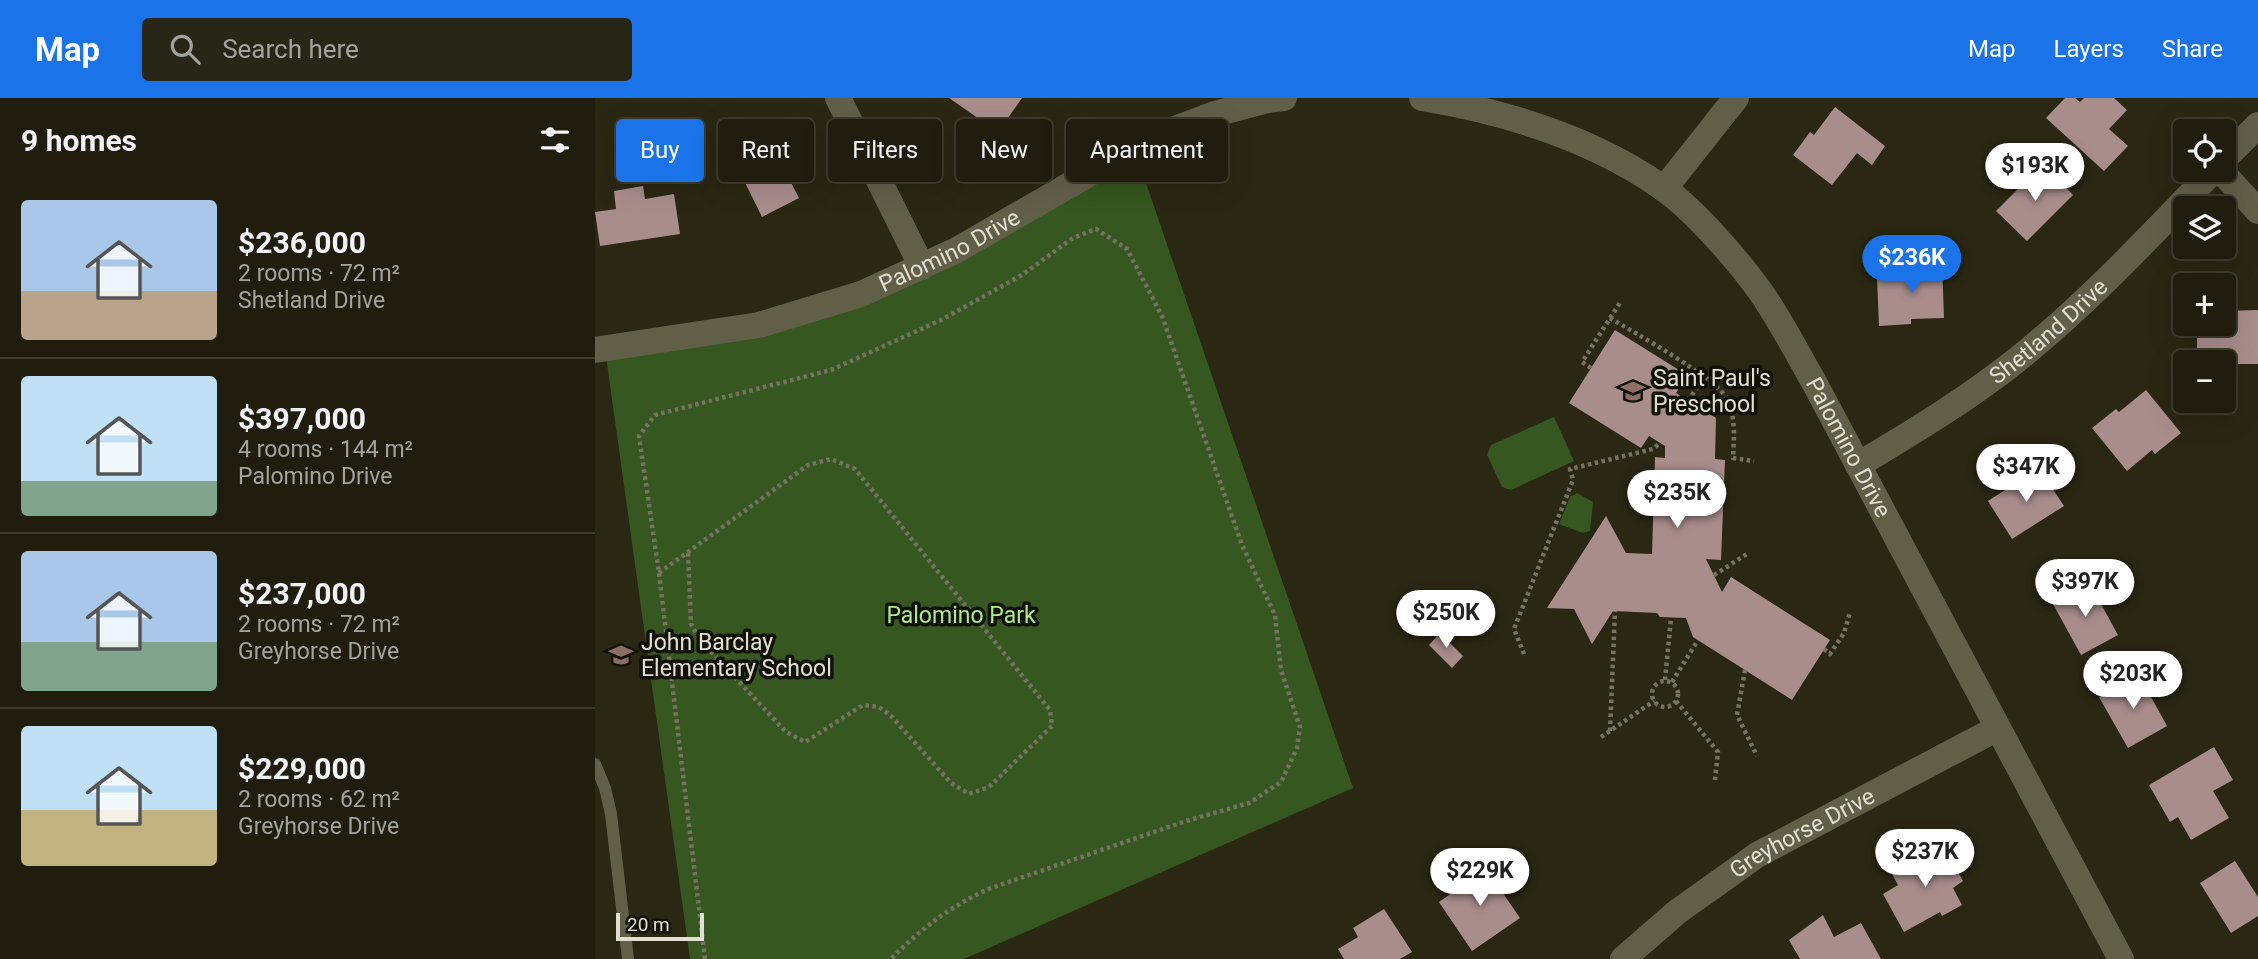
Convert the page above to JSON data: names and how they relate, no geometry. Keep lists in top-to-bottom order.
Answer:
{
  "streets": {
    "street": ["Palomino Drive", "Shetland Drive", "Greyhorse Drive"]
  },
  "crossings": [
    ["Palomino Drive", "Shetland Drive"],
    ["Palomino Drive", "Greyhorse Drive"]
  ],
  "parks": ["Palomino Park"],
  "places": {
    "school or university": ["Saint Paul's Preschool", "John Barclay Elementary School"]
  },
  "scale_bar": "20 m",
  "page": {
    "header": "Map",
    "search": "Search here",
    "nav": ["Map", "Layers", "Share"],
    "heading": "9 homes",
    "map_buttons": ["+", "−"],
    "chip": [
      "Buy",
      "Rent",
      "Filters",
      "New",
      "Apartment"
    ],
    "price": [
      "$193K",
      "$236K",
      "$347K",
      "$235K",
      "$397K",
      "$250K",
      "$203K",
      "$237K",
      "$229K"
    ],
    "list": [
      {
        "name": "$236,000",
        "note": "2 rooms · 72 m² · Shetland Drive"
      },
      {
        "name": "$397,000",
        "note": "4 rooms · 144 m² · Palomino Drive"
      },
      {
        "name": "$237,000",
        "note": "2 rooms · 72 m² · Greyhorse Drive"
      },
      {
        "name": "$229,000",
        "note": "2 rooms · 62 m² · Greyhorse Drive"
      }
    ],
    "scale": "20 m"
  }
}
